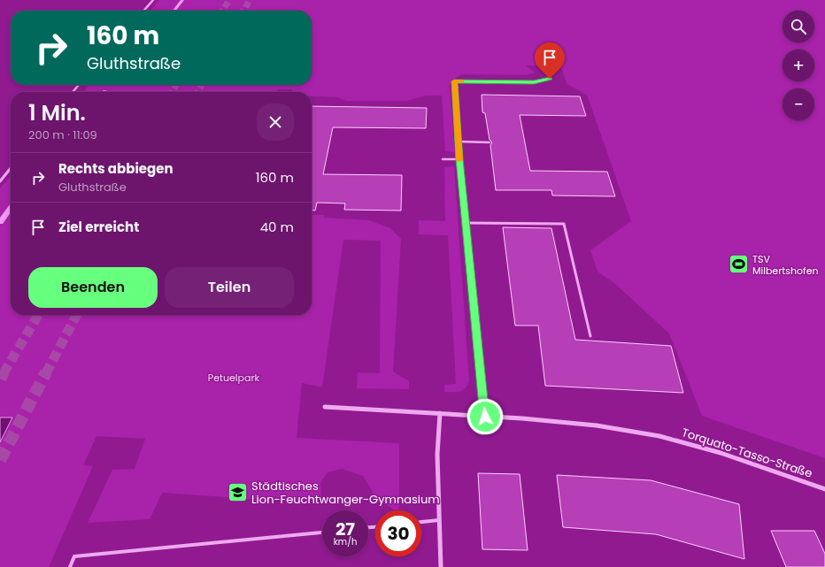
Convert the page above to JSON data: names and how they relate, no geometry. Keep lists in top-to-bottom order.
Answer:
{
  "streets": {
    "street": ["Torquato-Tasso-Straße"]
  },
  "parks": ["Petuelpark"],
  "places": {
    "sports": ["TSV Milbertshofen"],
    "school or university": ["Städtisches Lion-Feuchtwanger-Gymnasium"]
  },
  "page": {
    "map_buttons": ["+", "−"],
    "turn": ["160 m", "Gluthstraße"],
    "heading": ["1 Min.", "200 m · 11:09"],
    "list": [
      {
        "name": "Rechts abbiegen",
        "note": "Gluthstraße",
        "value": "160 m"
      },
      {
        "name": "Ziel erreicht",
        "value": "40 m"
      }
    ],
    "buttons": ["Beenden", "Teilen"],
    "speed": "27 km/h",
    "limit": "30"
  }
}
